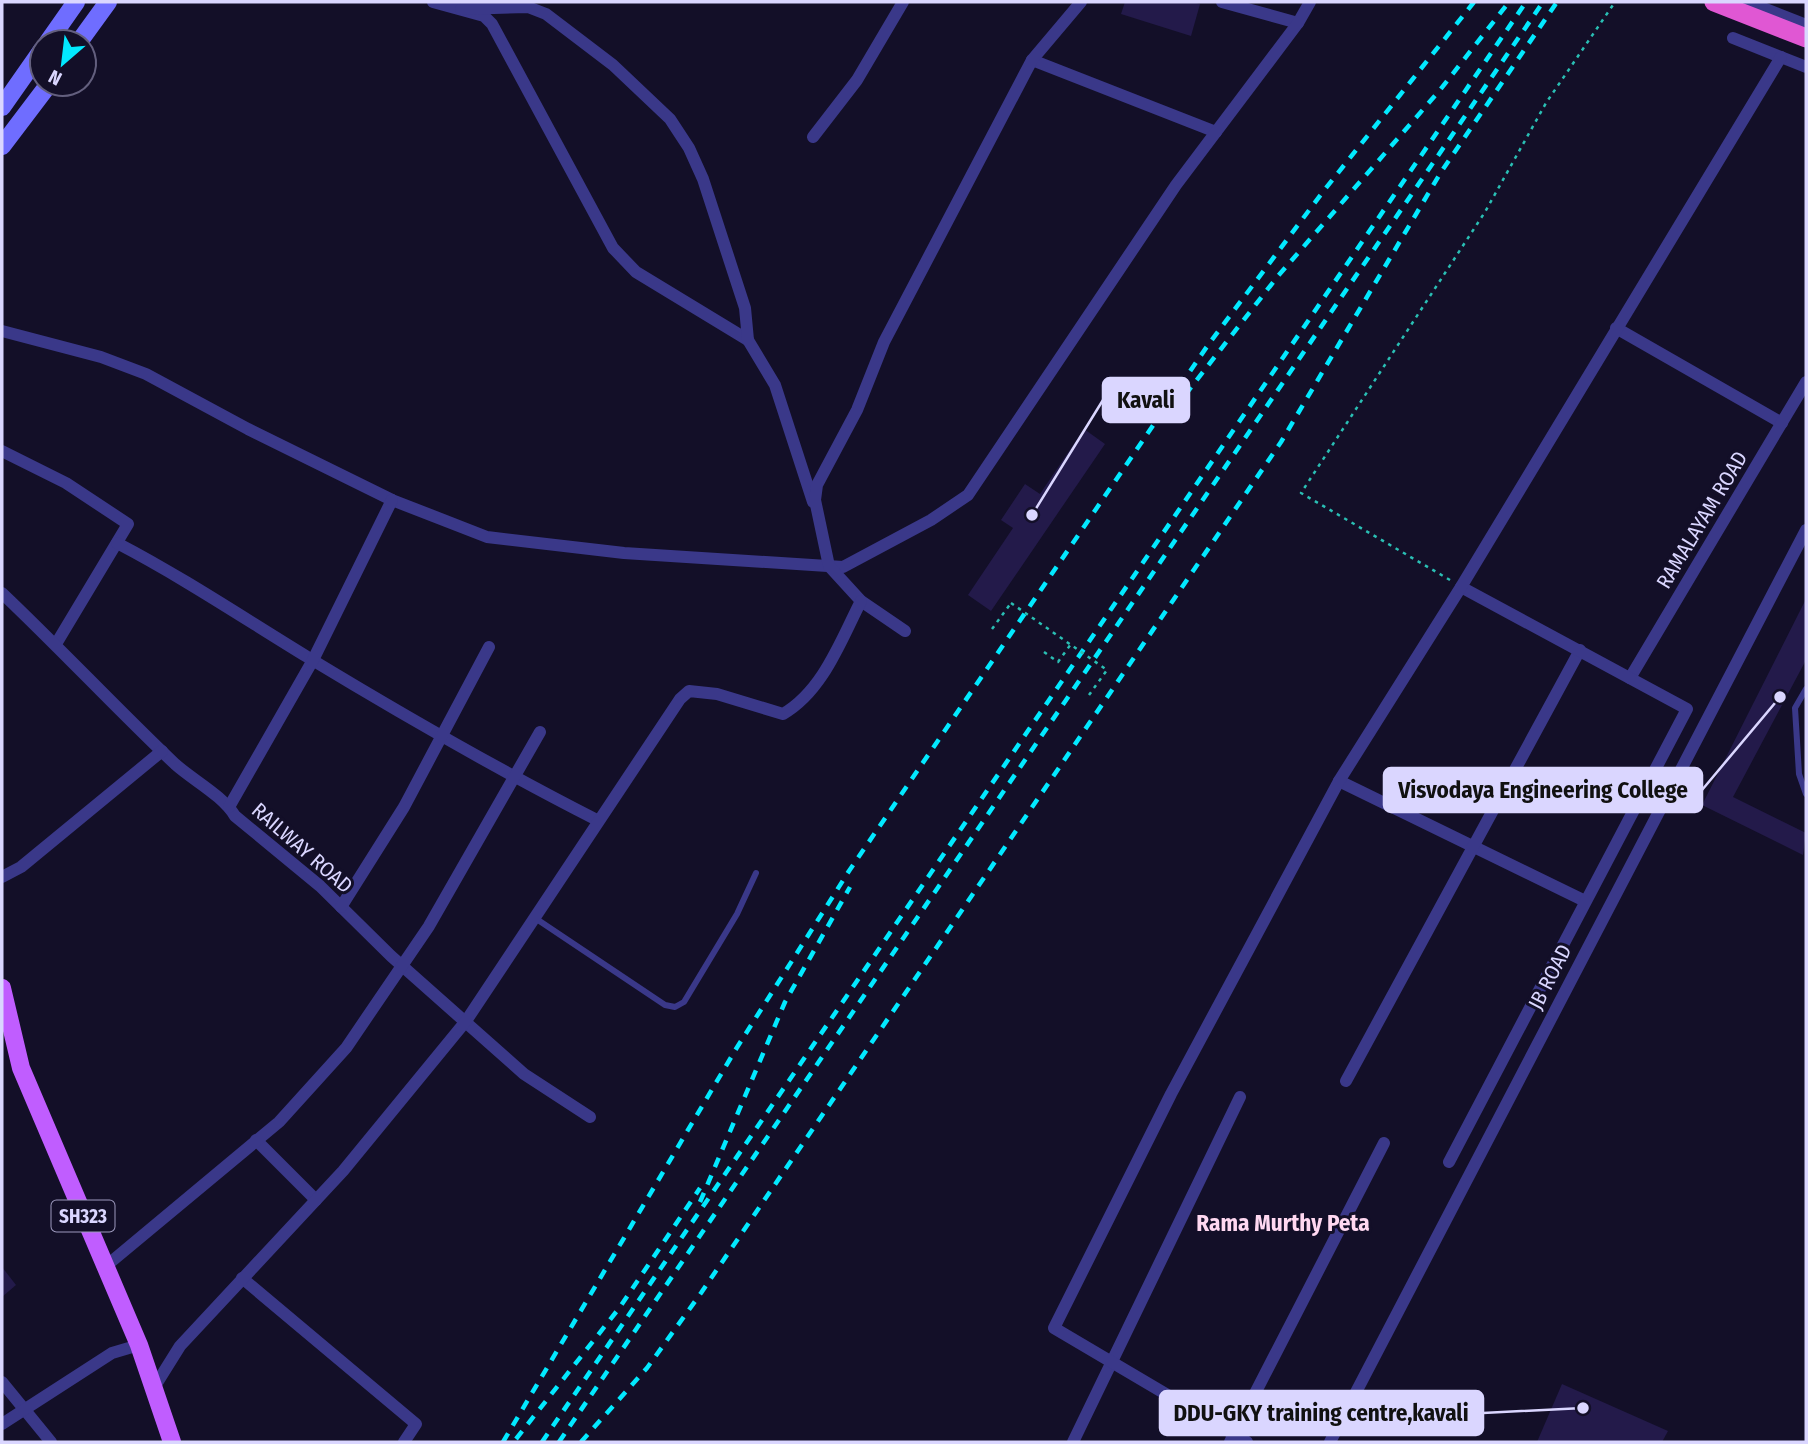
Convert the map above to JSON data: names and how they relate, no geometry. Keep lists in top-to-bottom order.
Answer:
{
  "streets": {
    "main road": ["SH323"],
    "street": ["RAMALAYAM ROAD", "RAILWAY ROAD", "JB ROAD"]
  },
  "districts": ["Rama Murthy Peta"],
  "places": ["Kavali", "Visvodaya Engineering College", "DDU-GKY training centre,kavali"],
  "north": "bottom left"
}
